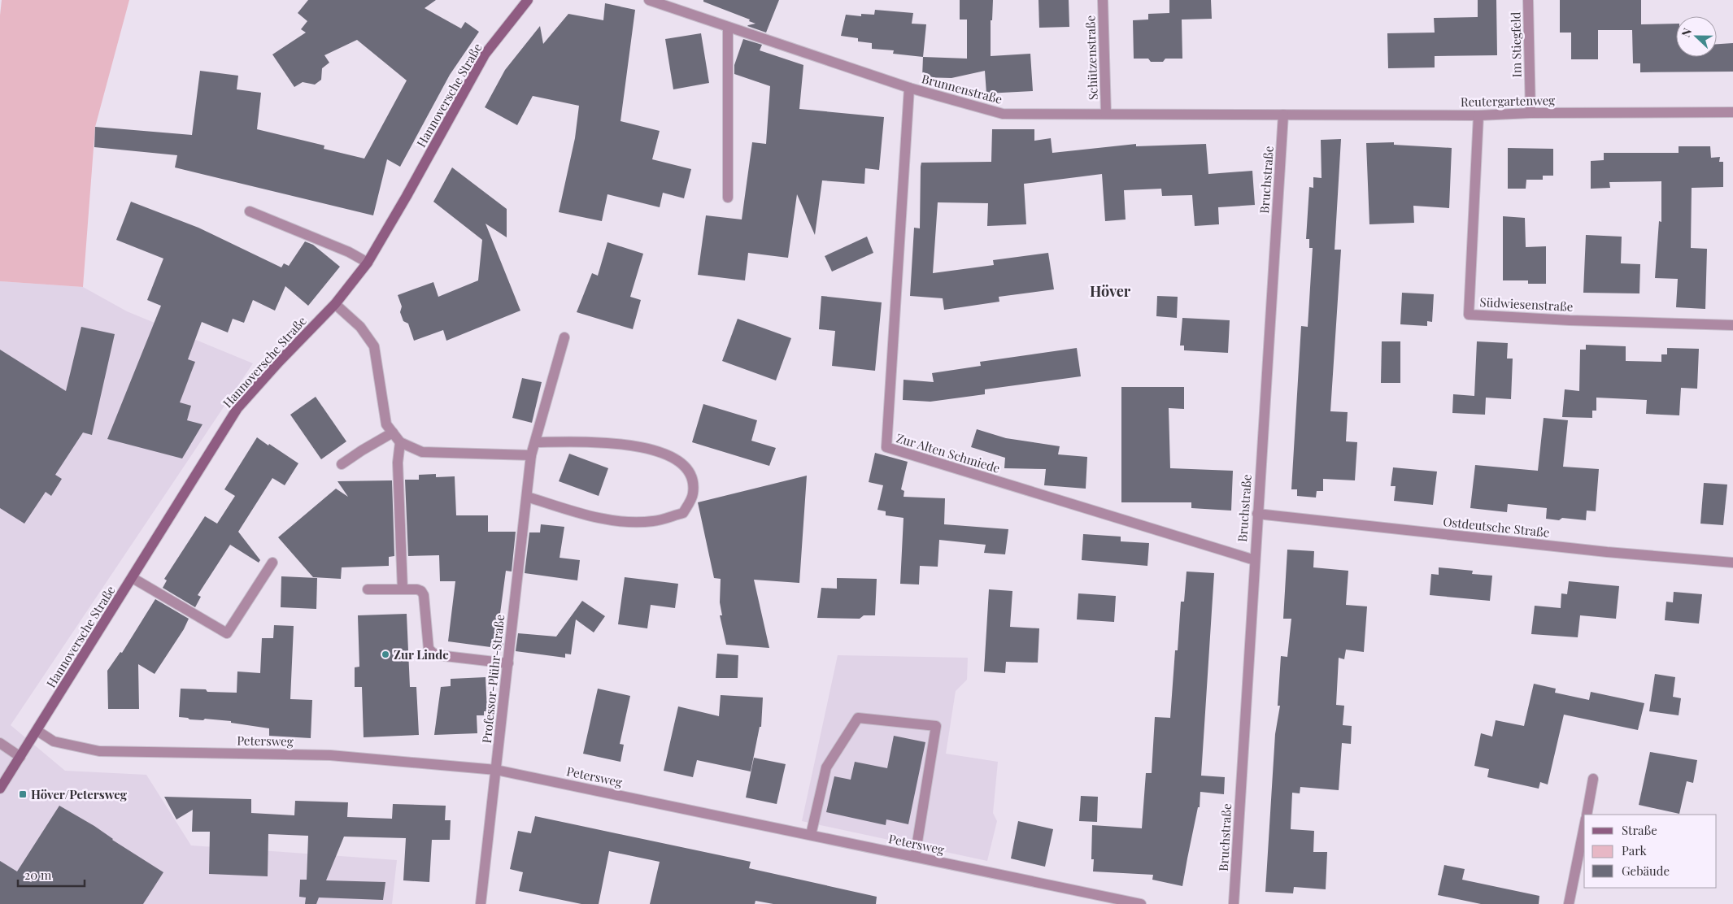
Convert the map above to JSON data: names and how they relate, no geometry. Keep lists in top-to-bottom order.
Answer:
{
  "streets": {
    "street": [
      "Im Stiegfeld",
      "Schützenstraße",
      "Brunnenstraße",
      "Hannoversche Straße",
      "Reutergartenweg",
      "Bruchstraße",
      "Südwiesenstraße",
      "Zur Alten Schmiede",
      "Ostdeutsche Straße",
      "Professor-Plühr-Straße",
      "Petersweg"
    ]
  },
  "crossings": [
    ["Im Stiegfeld", "Reutergartenweg"],
    ["Schützenstraße", "Brunnenstraße"],
    ["Brunnenstraße", "Reutergartenweg"],
    ["Brunnenstraße", "Bruchstraße"],
    ["Brunnenstraße", "Zur Alten Schmiede"],
    ["Hannoversche Straße", "Petersweg"],
    ["Reutergartenweg", "Bruchstraße"],
    ["Reutergartenweg", "Südwiesenstraße"],
    ["Bruchstraße", "Zur Alten Schmiede"],
    ["Bruchstraße", "Ostdeutsche Straße"],
    ["Professor-Plühr-Straße", "Petersweg"]
  ],
  "districts": ["Höver"],
  "places": {
    "other": ["Zur Linde"],
    "transit": ["Höver/Petersweg"]
  },
  "legend": ["Straße", "Park", "Gebäude"],
  "scale_bar": "20 m",
  "north": "left"
}
